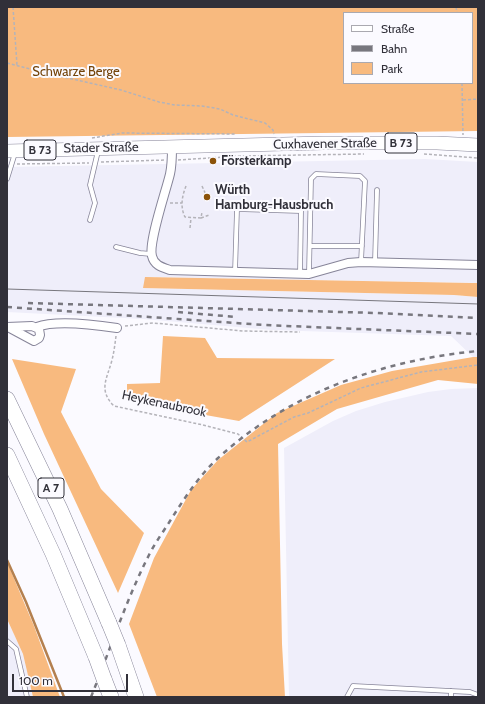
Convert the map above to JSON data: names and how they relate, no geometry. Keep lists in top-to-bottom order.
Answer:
{
  "streets": {
    "highway": ["A 7"],
    "main road": ["B 73", "Cuxhavener Straße", "Stader Straße"],
    "path": ["Heykenaubrook"]
  },
  "crossings": [
    ["Cuxhavener Straße", "Stader Straße"]
  ],
  "parks": ["Schwarze Berge"],
  "places": ["Försterkamp", "Würth Hamburg-Hausbruch"],
  "legend": ["Straße", "Bahn", "Park"],
  "scale_bar": "100 m"
}
